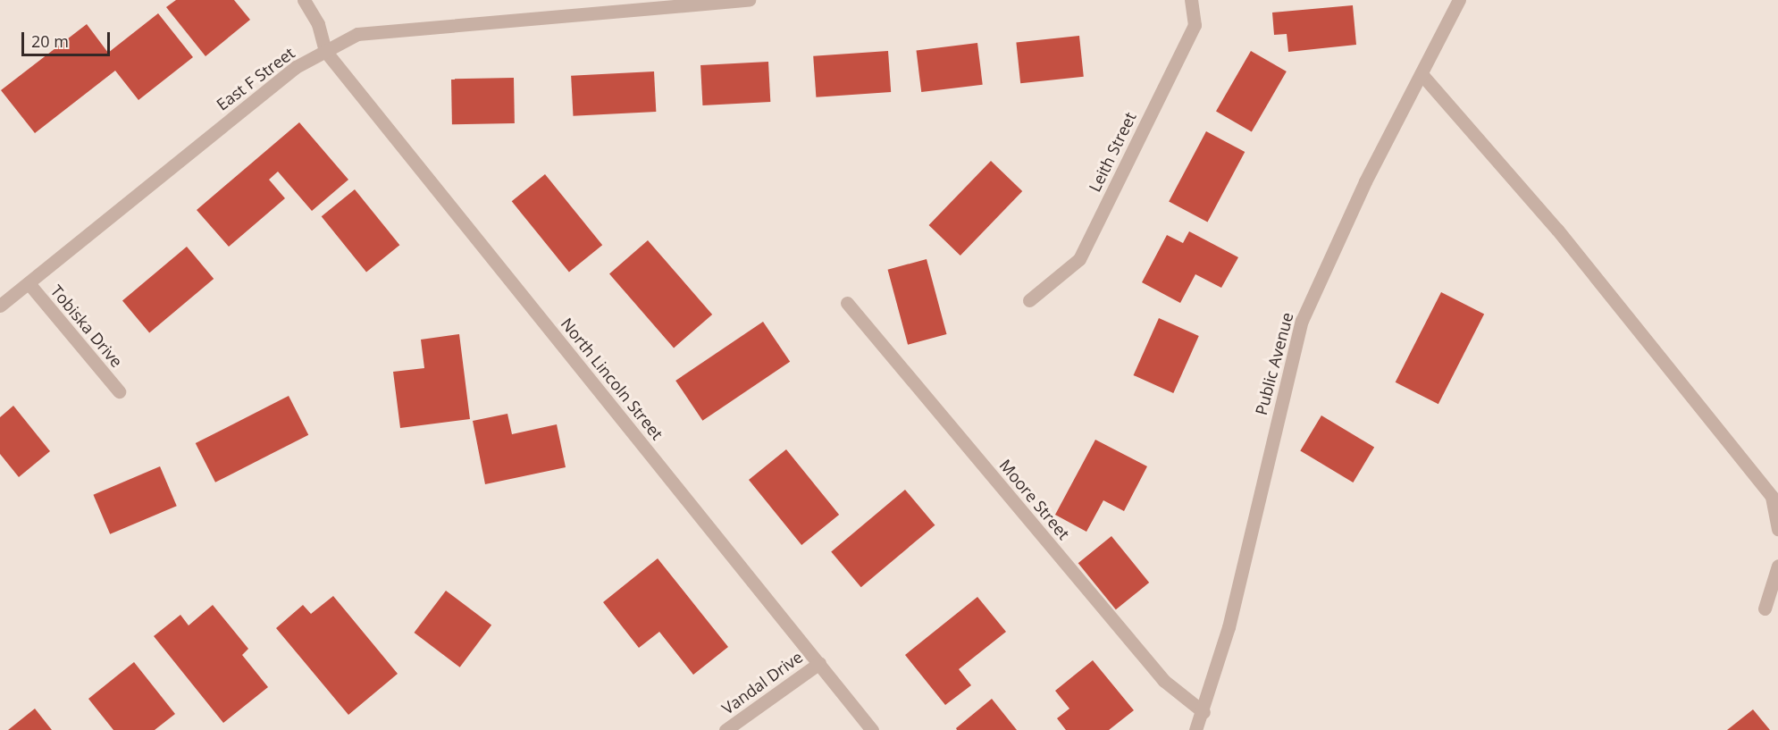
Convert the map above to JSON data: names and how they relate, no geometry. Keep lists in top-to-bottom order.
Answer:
{
  "streets": {
    "street": [
      "East F Street",
      "Leith Street",
      "Tobiska Drive",
      "Public Avenue",
      "North Lincoln Street",
      "Moore Street",
      "Vandal Drive"
    ]
  },
  "crossings": [
    ["East F Street", "Tobiska Drive"],
    ["East F Street", "North Lincoln Street"],
    ["Public Avenue", "Moore Street"],
    ["North Lincoln Street", "Vandal Drive"]
  ],
  "scale_bar": "20 m"
}
